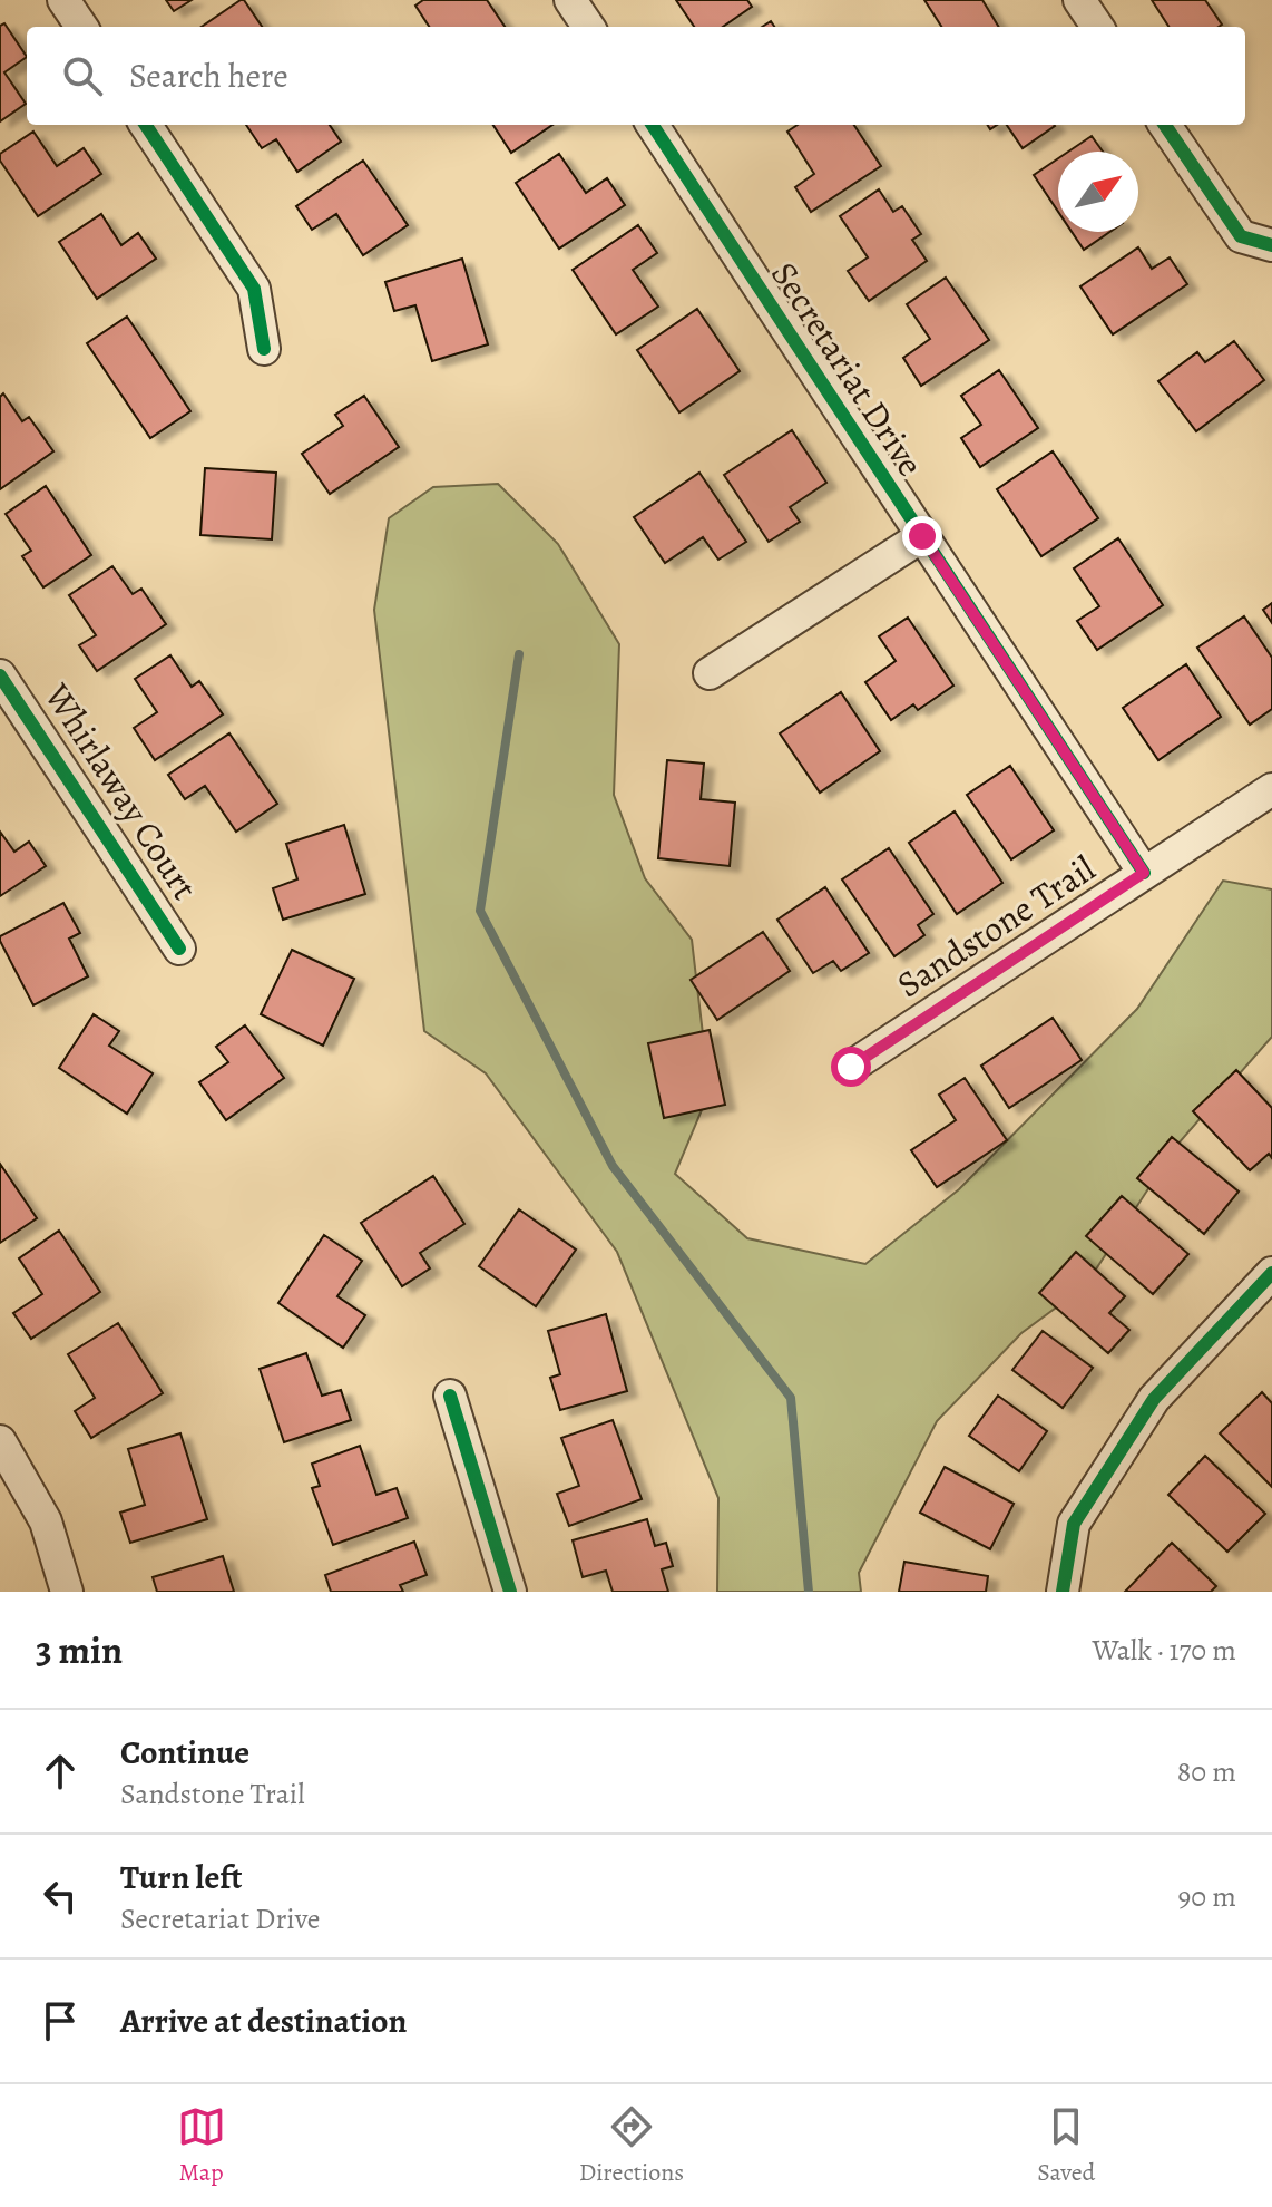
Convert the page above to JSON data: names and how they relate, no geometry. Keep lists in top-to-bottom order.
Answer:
{
  "streets": {
    "street": ["Secretariat Drive", "Whirlaway Court", "Sandstone Trail"]
  },
  "crossings": [
    ["Secretariat Drive", "Sandstone Trail"]
  ],
  "north": "top right",
  "page": {
    "search": "Search here",
    "heading": ["3 min", "Walk · 170 m"],
    "list": [
      ["Continue", "Sandstone Trail", "80 m"],
      ["Turn left", "Secretariat Drive", "90 m"],
      "Arrive at destination"
    ],
    "nav": ["Map", "Directions", "Saved"]
  }
}
